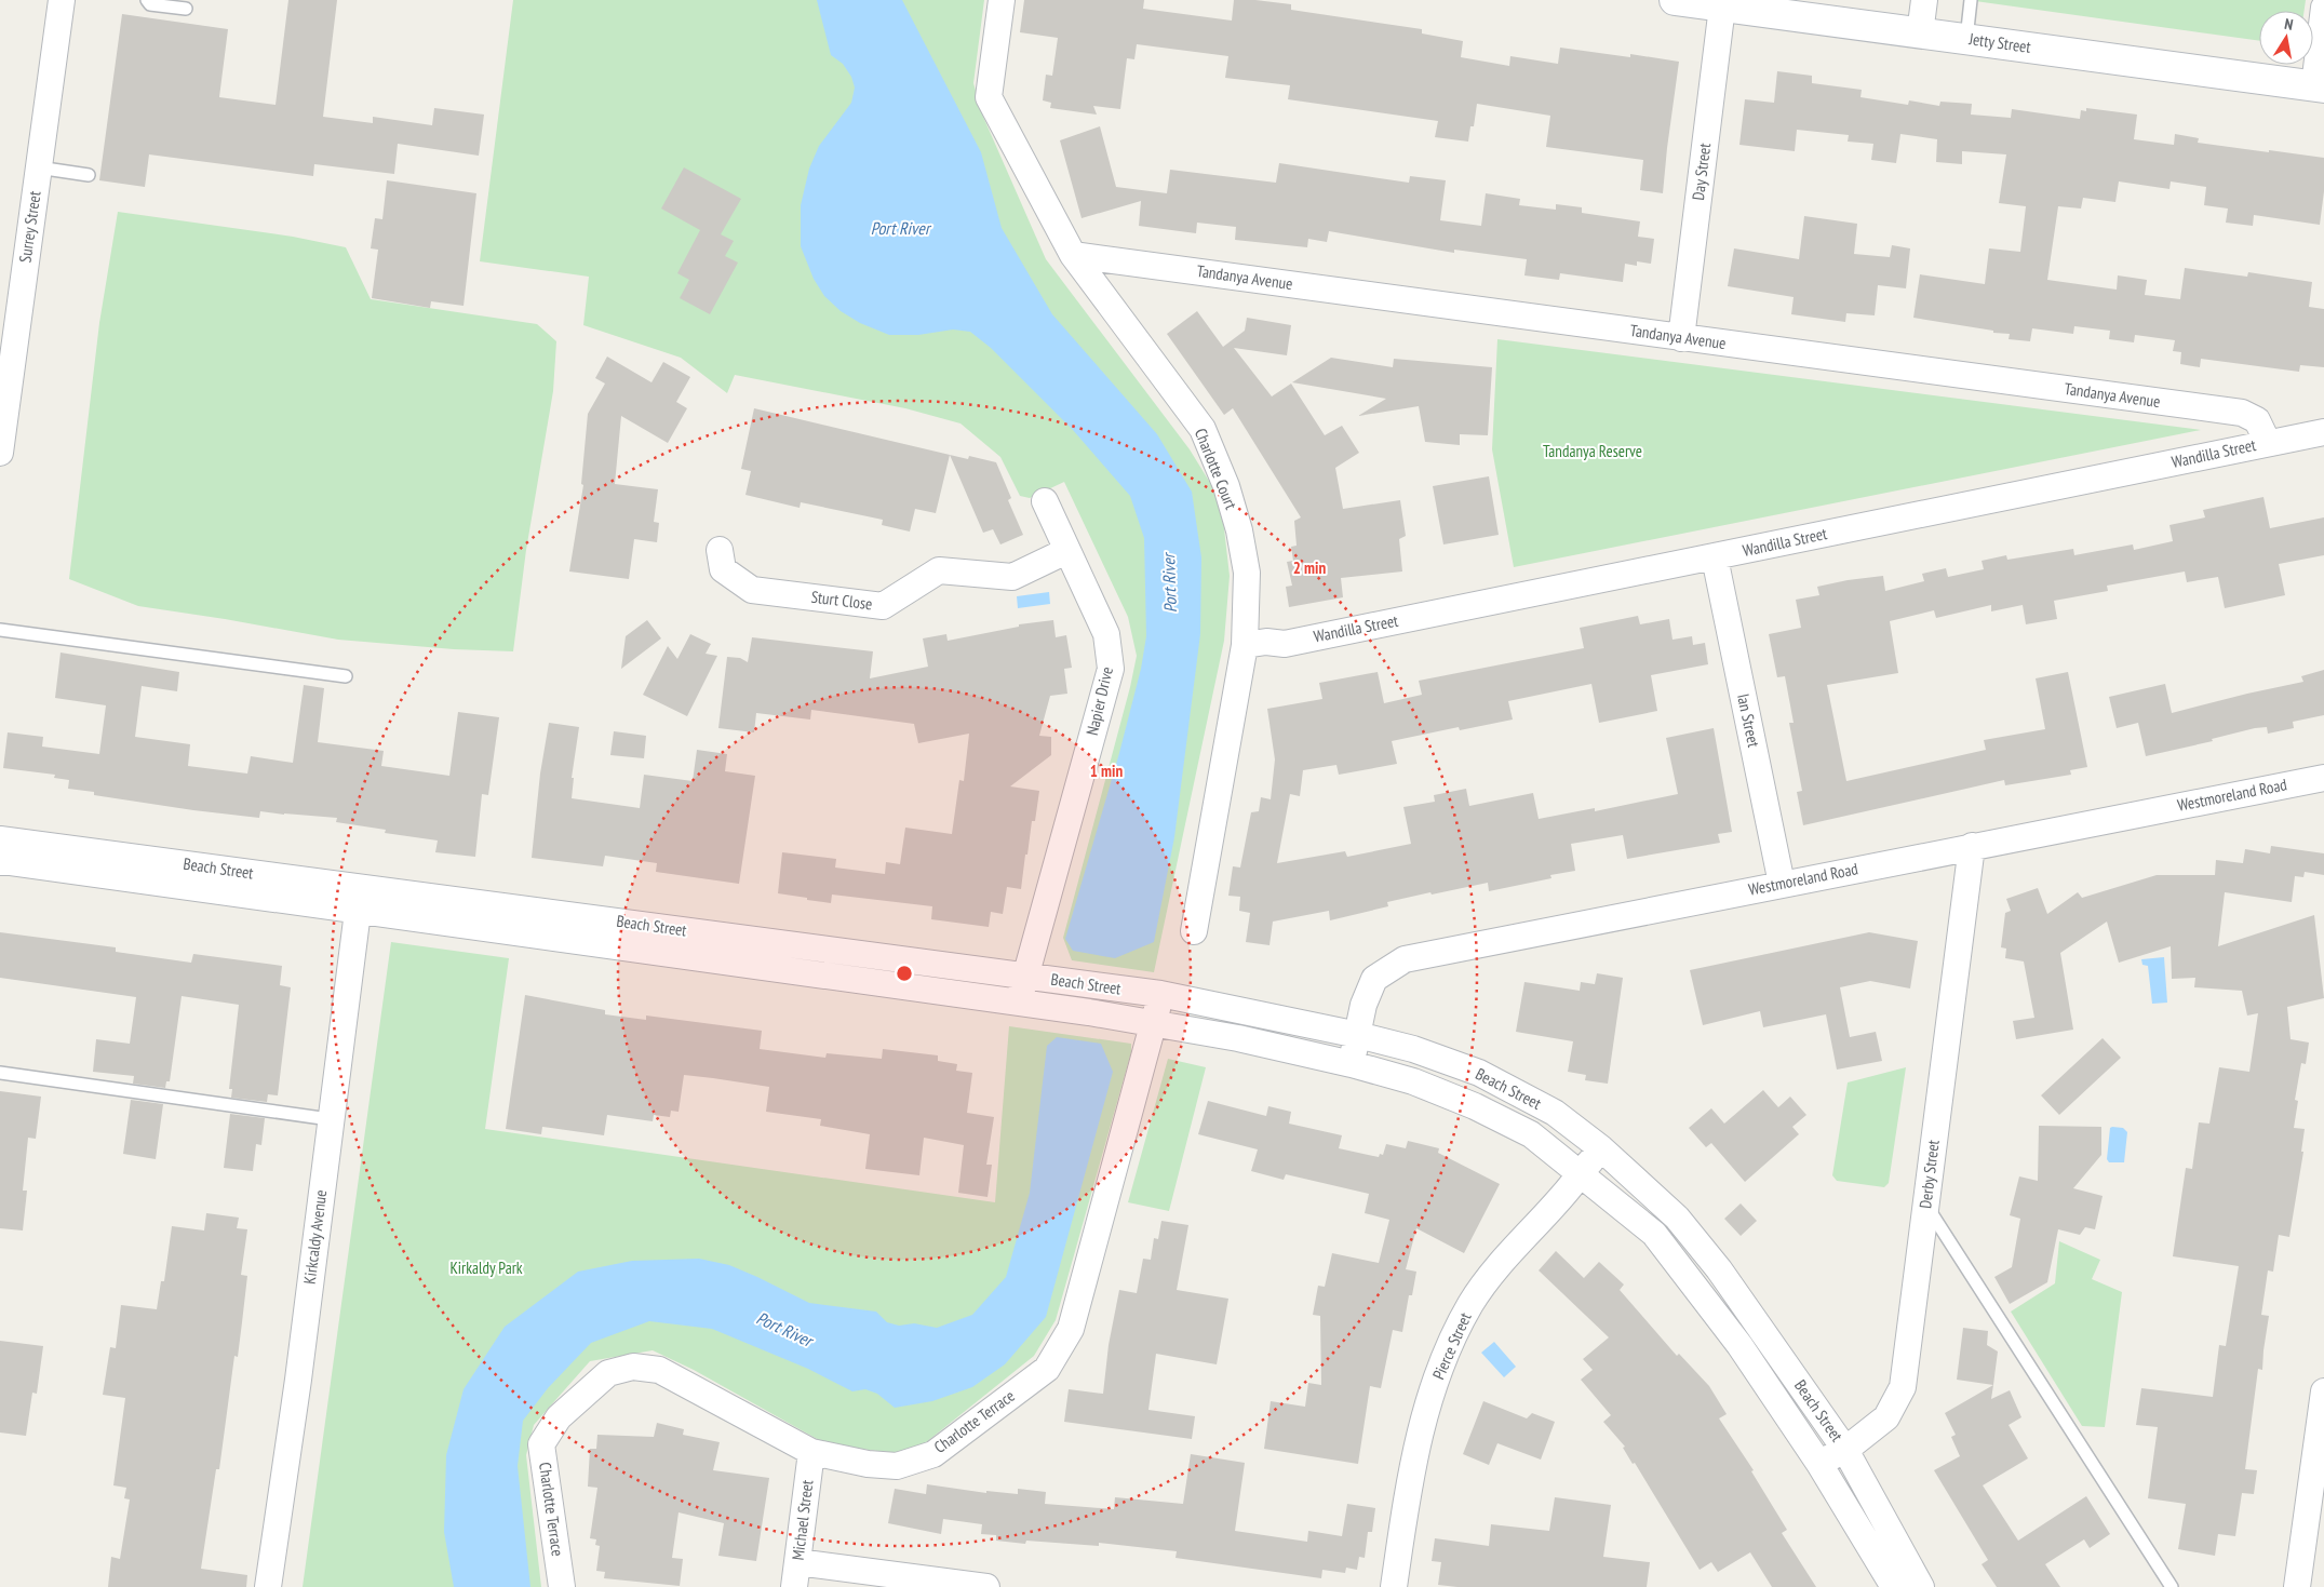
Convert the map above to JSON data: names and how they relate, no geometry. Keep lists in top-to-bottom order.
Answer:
{
  "streets": {
    "street": [
      "Jetty Street",
      "Day Street",
      "Surrey Street",
      "Tandanya Avenue",
      "Wandilla Street",
      "Charlotte Court",
      "Sturt Close",
      "Napier Drive",
      "Ian Street",
      "Westmoreland Road",
      "Beach Street",
      "Derby Street",
      "Kirkcaldy Avenue",
      "Pierce Street",
      "Charlotte Terrace",
      "Michael Street"
    ]
  },
  "crossings": [
    ["Jetty Street", "Day Street"],
    ["Day Street", "Tandanya Avenue"],
    ["Tandanya Avenue", "Wandilla Street"],
    ["Tandanya Avenue", "Charlotte Court"],
    ["Wandilla Street", "Charlotte Court"],
    ["Wandilla Street", "Ian Street"],
    ["Sturt Close", "Napier Drive"],
    ["Napier Drive", "Beach Street"],
    ["Ian Street", "Westmoreland Road"],
    ["Westmoreland Road", "Beach Street"],
    ["Westmoreland Road", "Derby Street"],
    ["Beach Street", "Derby Street"],
    ["Beach Street", "Kirkcaldy Avenue"],
    ["Beach Street", "Pierce Street"],
    ["Beach Street", "Charlotte Terrace"],
    ["Charlotte Terrace", "Michael Street"]
  ],
  "water": ["Port River"],
  "parks": ["Tandanya Reserve", "Kirkaldy Park"],
  "north": "top",
  "rings": ["2 min", "1 min"]
}
